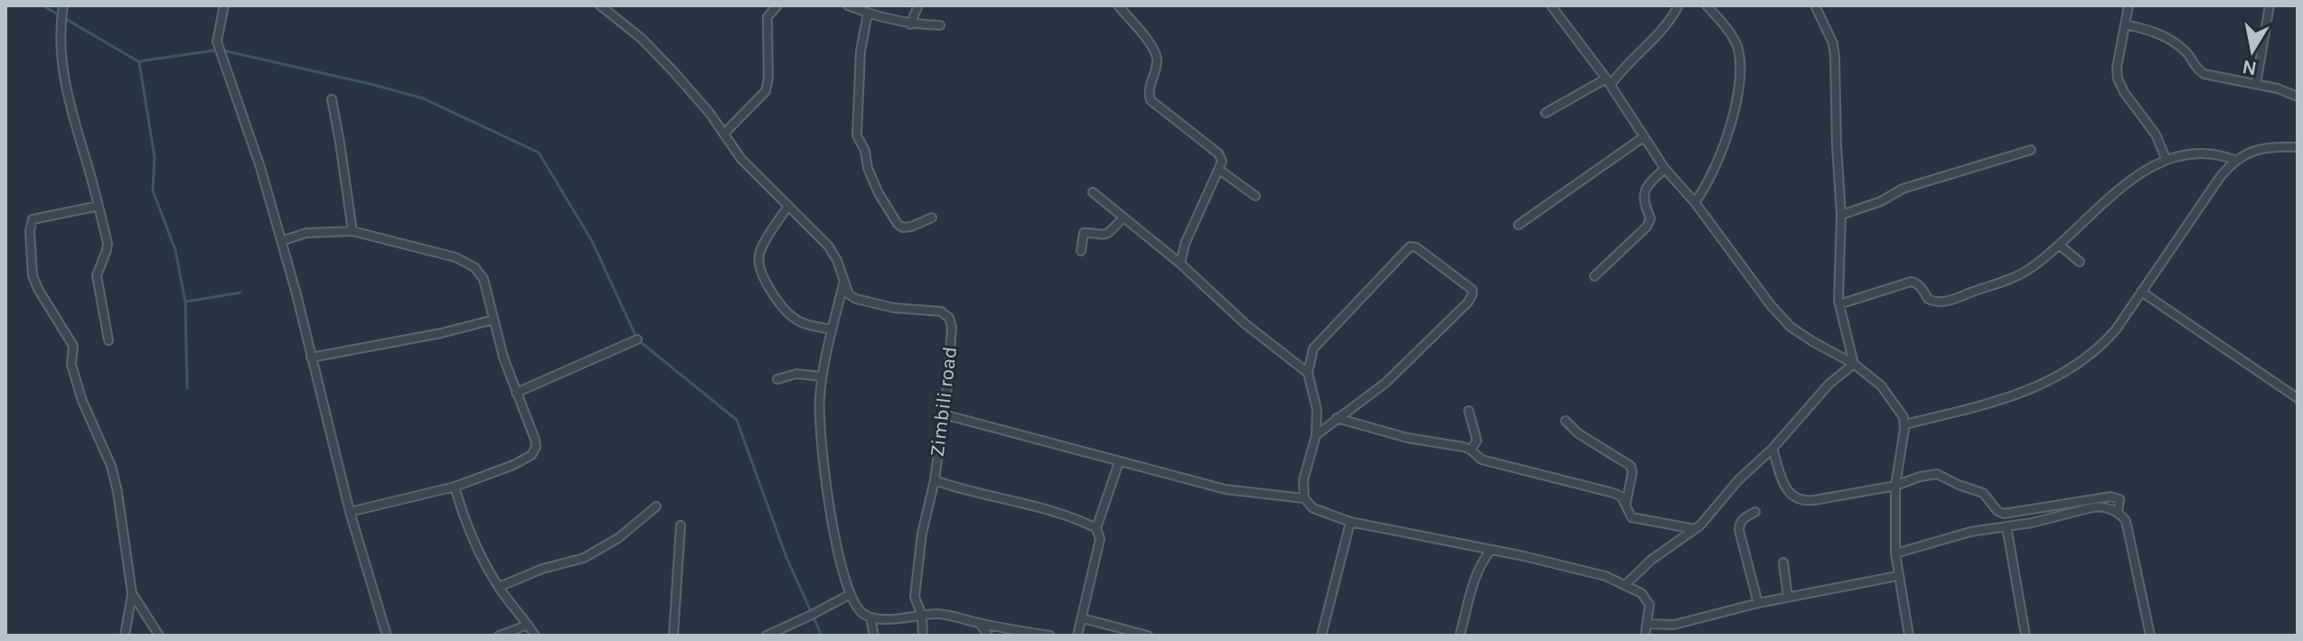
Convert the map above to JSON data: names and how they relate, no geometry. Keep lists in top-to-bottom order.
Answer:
{
  "streets": {
    "street": ["Zimbili road"]
  },
  "north": "bottom"
}
